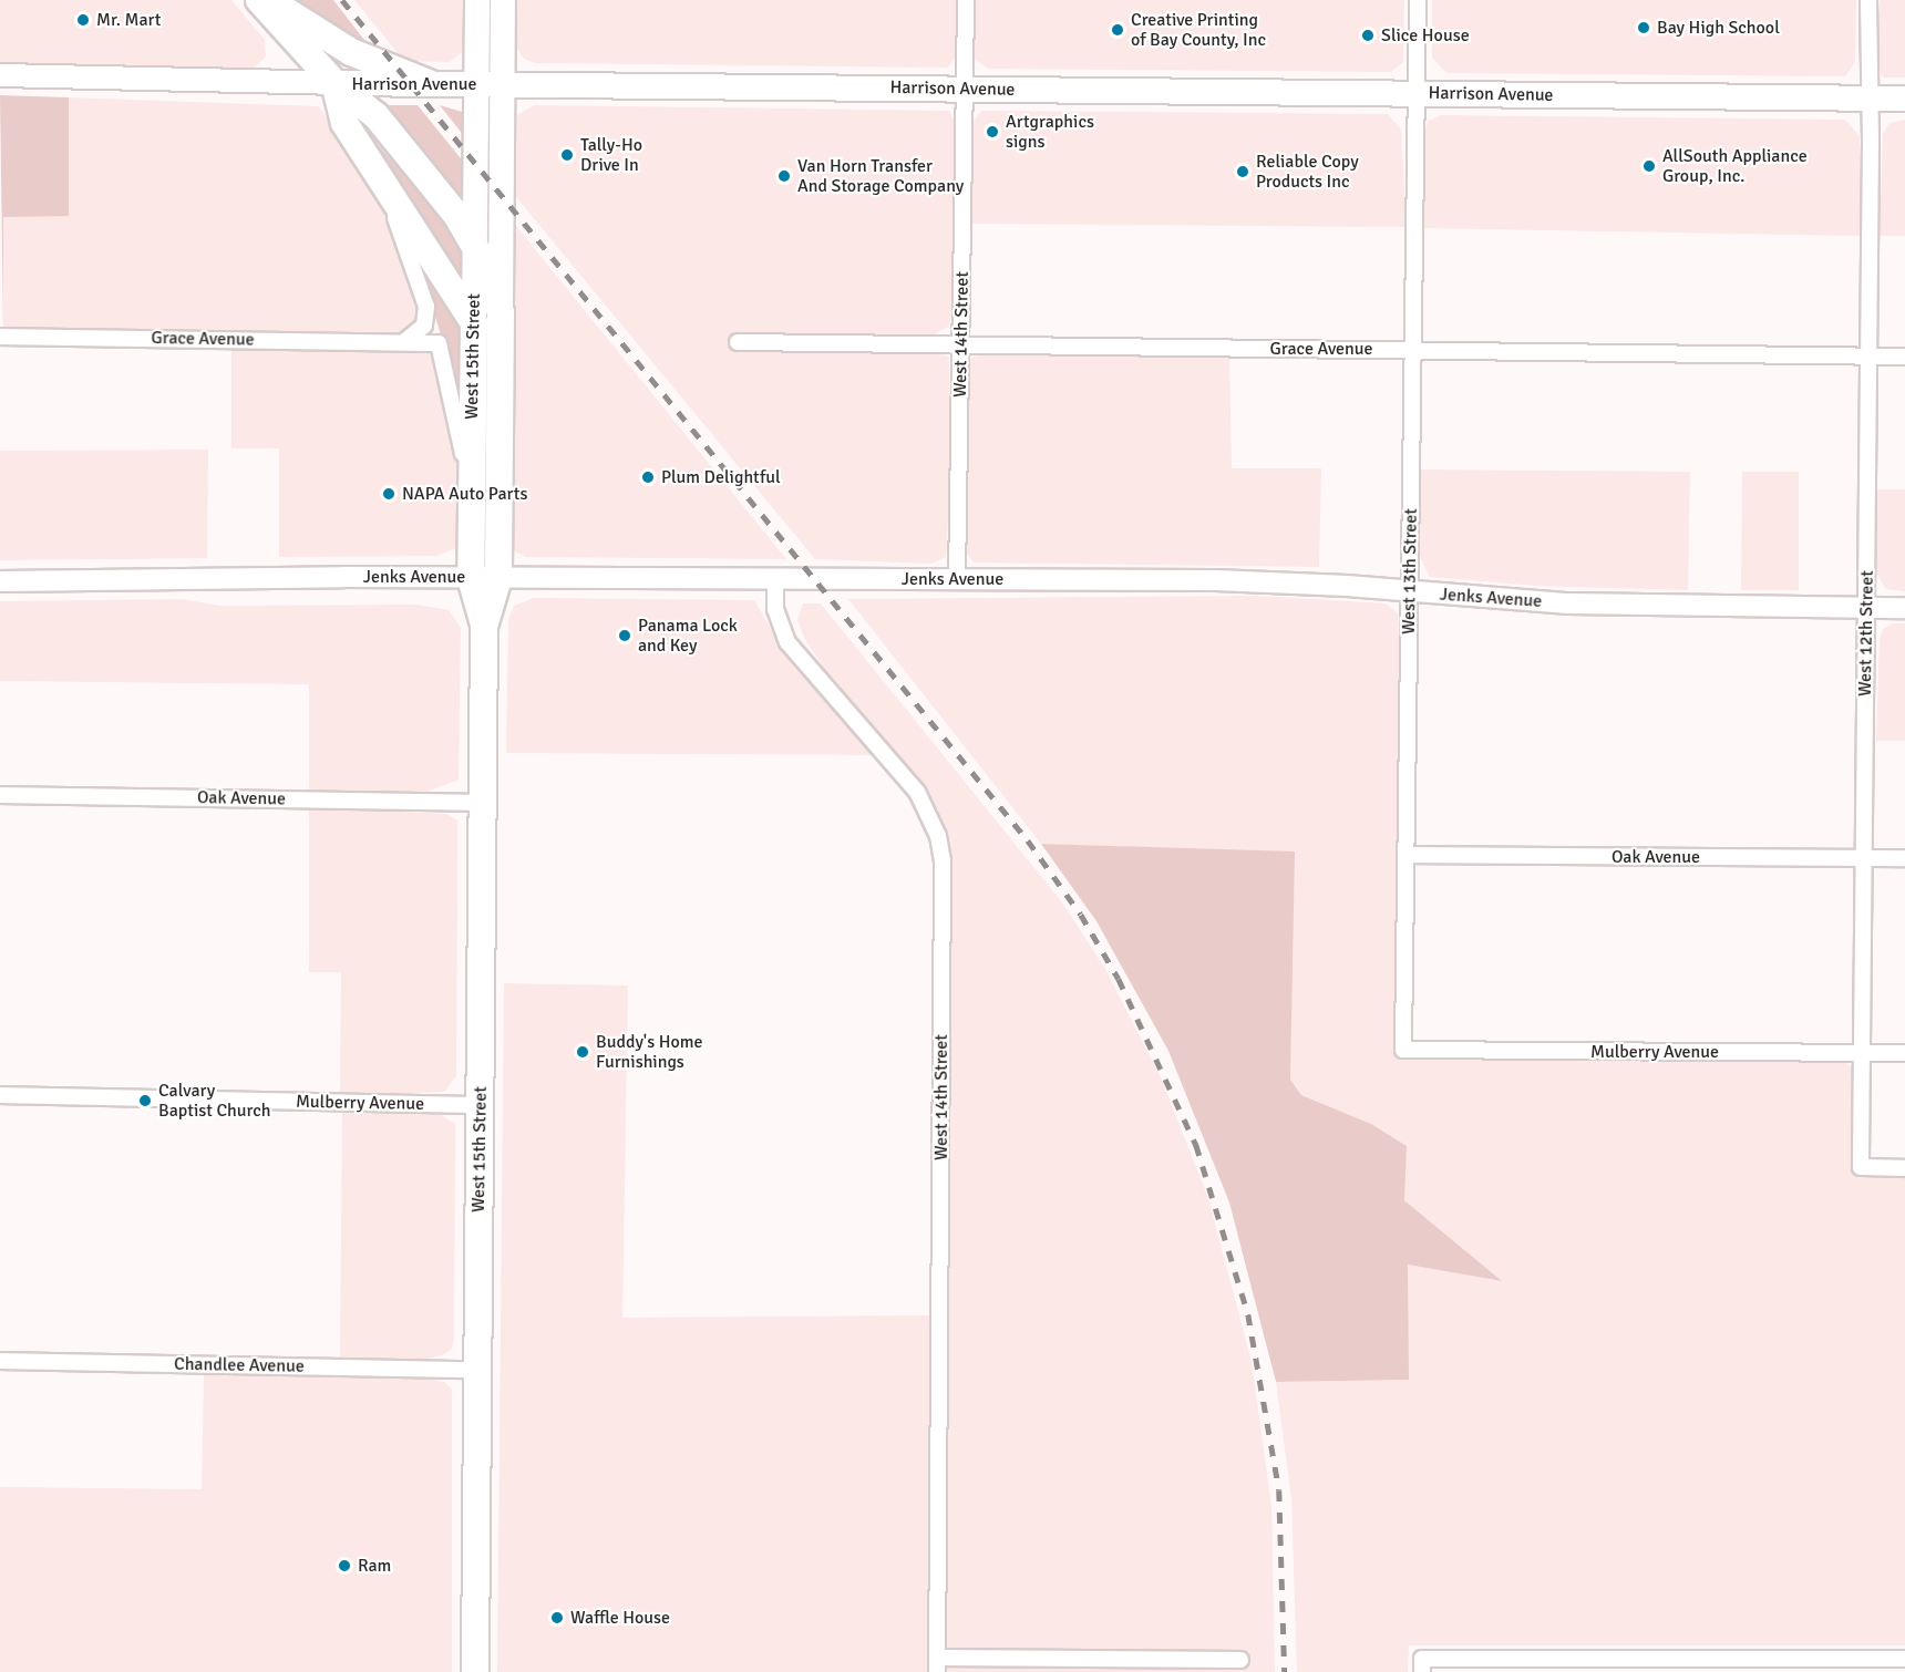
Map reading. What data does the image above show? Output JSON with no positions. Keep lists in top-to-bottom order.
{
  "streets": {
    "highway": ["West 15th Street"],
    "main road": ["Harrison Avenue"],
    "street": [
      "West 14th Street",
      "Grace Avenue",
      "West 13th Street",
      "Jenks Avenue",
      "West 12th Street",
      "Oak Avenue",
      "Mulberry Avenue",
      "Chandlee Avenue"
    ]
  },
  "crossings": [
    ["Harrison Avenue", "West 14th Street"],
    ["Harrison Avenue", "West 15th Street"],
    ["Harrison Avenue", "West 13th Street"],
    ["Harrison Avenue", "West 12th Street"],
    ["West 14th Street", "Grace Avenue"],
    ["West 14th Street", "Jenks Avenue"],
    ["Grace Avenue", "West 15th Street"],
    ["Grace Avenue", "West 13th Street"],
    ["Grace Avenue", "West 12th Street"],
    ["West 15th Street", "Jenks Avenue"],
    ["West 15th Street", "Oak Avenue"],
    ["West 15th Street", "Mulberry Avenue"],
    ["West 15th Street", "Chandlee Avenue"],
    ["West 13th Street", "Jenks Avenue"],
    ["West 13th Street", "Oak Avenue"],
    ["West 13th Street", "Mulberry Avenue"],
    ["Jenks Avenue", "West 12th Street"],
    ["West 12th Street", "Oak Avenue"],
    ["West 12th Street", "Mulberry Avenue"]
  ],
  "places": [
    "Mr. Mart",
    "Bay High School",
    "Creative Printing of Bay County, Inc",
    "Slice House",
    "Artgraphics signs",
    "Tally-Ho Drive In",
    "AllSouth Appliance Group, Inc.",
    "Reliable Copy Products Inc",
    "Van Horn Transfer And Storage Company",
    "Plum Delightful",
    "NAPA Auto Parts",
    "Panama Lock and Key",
    "Buddy's Home Furnishings",
    "Calvary Baptist Church",
    "Ram",
    "Waffle House"
  ]
}
